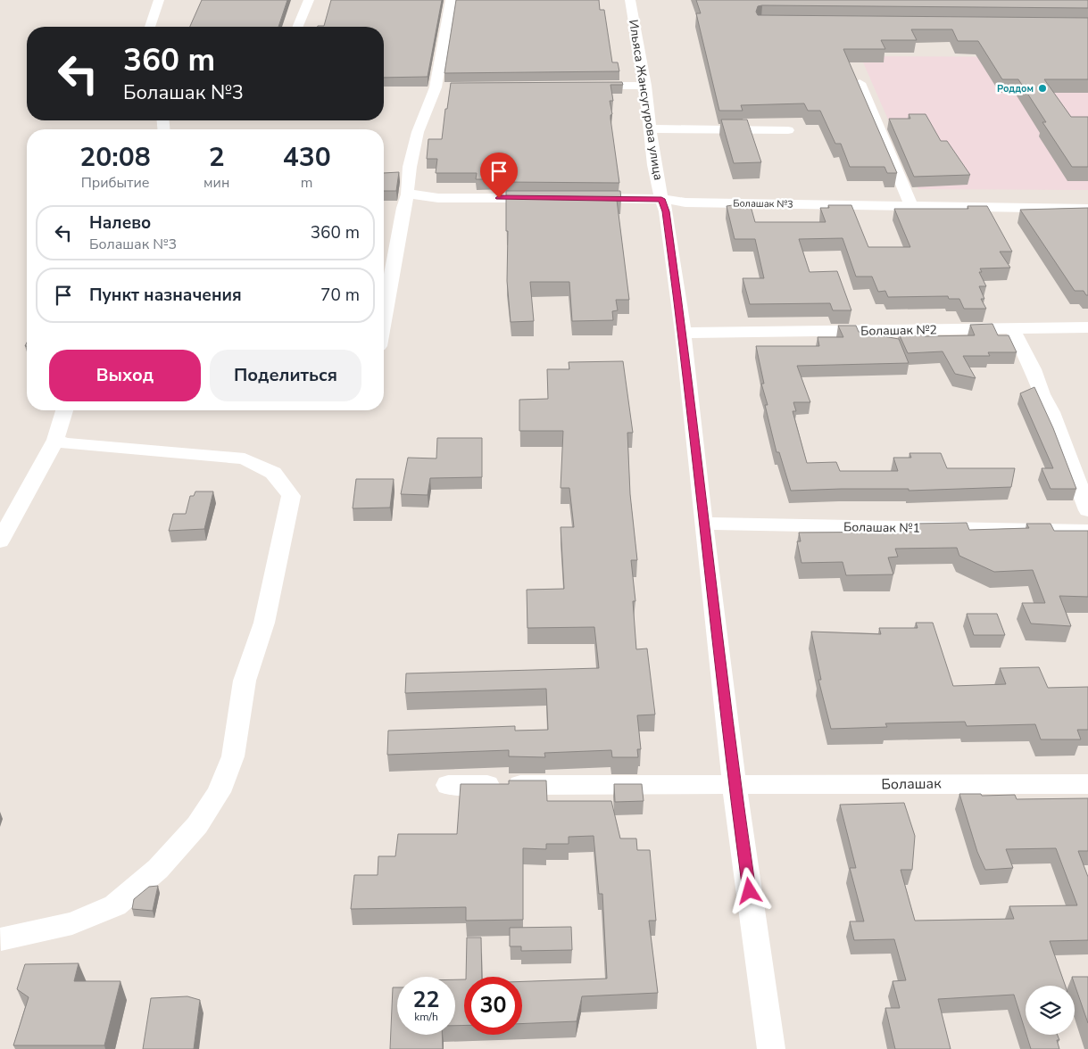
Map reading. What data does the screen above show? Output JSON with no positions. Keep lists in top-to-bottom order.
{
  "streets": {
    "street": [
      "Ильяса Жансугурова улица",
      "Болашак №3",
      "Болашак №2",
      "Болашак №1",
      "Болашак"
    ]
  },
  "crossings": [
    ["Ильяса Жансугурова улица", "Болашак №3"],
    ["Ильяса Жансугурова улица", "Болашак №2"],
    ["Ильяса Жансугурова улица", "Болашак №1"],
    ["Ильяса Жансугурова улица", "Болашак"]
  ],
  "places": ["Роддом"],
  "page": {
    "turn": ["360 m", "Болашак №3"],
    "eta": [
      "20:08",
      "Прибытие",
      "2",
      "мин",
      "430",
      "m"
    ],
    "list": [
      {
        "name": "Налево",
        "note": "Болашак №3",
        "value": "360 m"
      },
      {
        "name": "Пункт назначения",
        "value": "70 m"
      }
    ],
    "buttons": ["Выход", "Поделиться"],
    "speed": "22 km/h",
    "limit": "30"
  }
}
